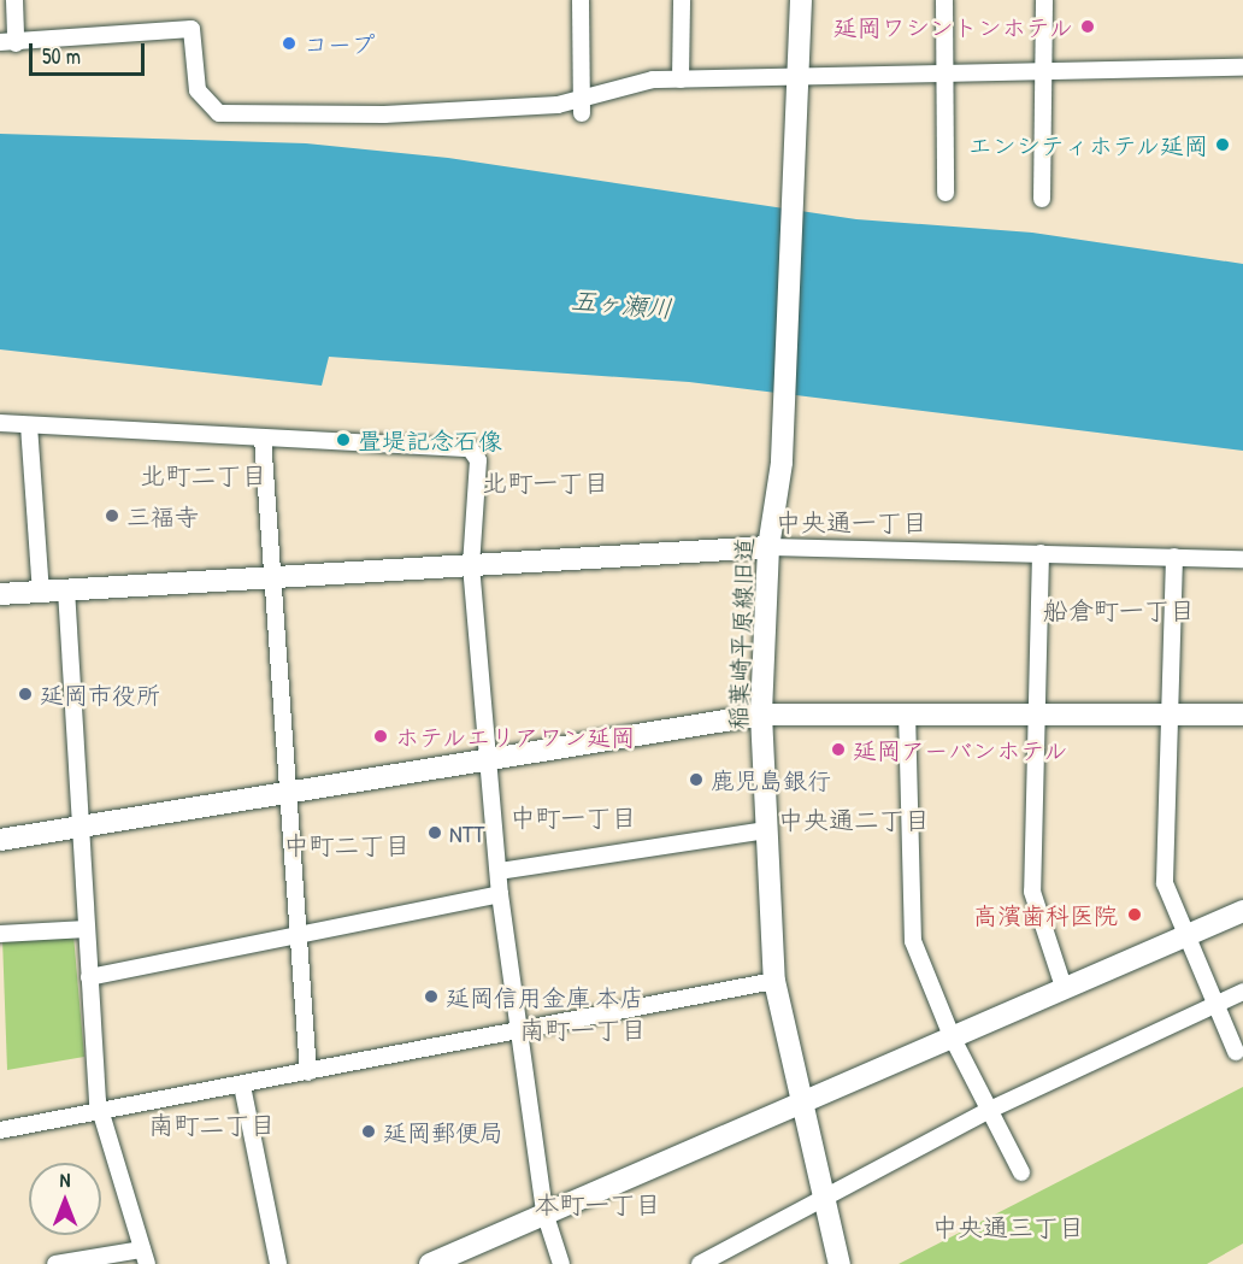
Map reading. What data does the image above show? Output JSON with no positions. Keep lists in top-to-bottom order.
{
  "streets": {
    "street": ["稲葉崎平原線旧道"]
  },
  "districts": [
    "北町二丁目",
    "北町一丁目",
    "中央通一丁目",
    "船倉町一丁目",
    "中町一丁目",
    "中央通二丁目",
    "中町二丁目",
    "南町一丁目",
    "南町二丁目",
    "本町一丁目",
    "中央通三丁目"
  ],
  "water": ["五ヶ瀬川"],
  "places": [
    "延岡ワシントンホテル",
    "コープ",
    "エンシティホテル延岡",
    "畳堤記念石像",
    "三福寺",
    "延岡市役所",
    "ホテルエリアワン延岡",
    "延岡アーバンホテル",
    "鹿児島銀行",
    "NTT",
    "高濱歯科医院",
    "延岡信用金庫 本店",
    "延岡郵便局"
  ],
  "scale_bar": "50 m",
  "north": "top"
}
